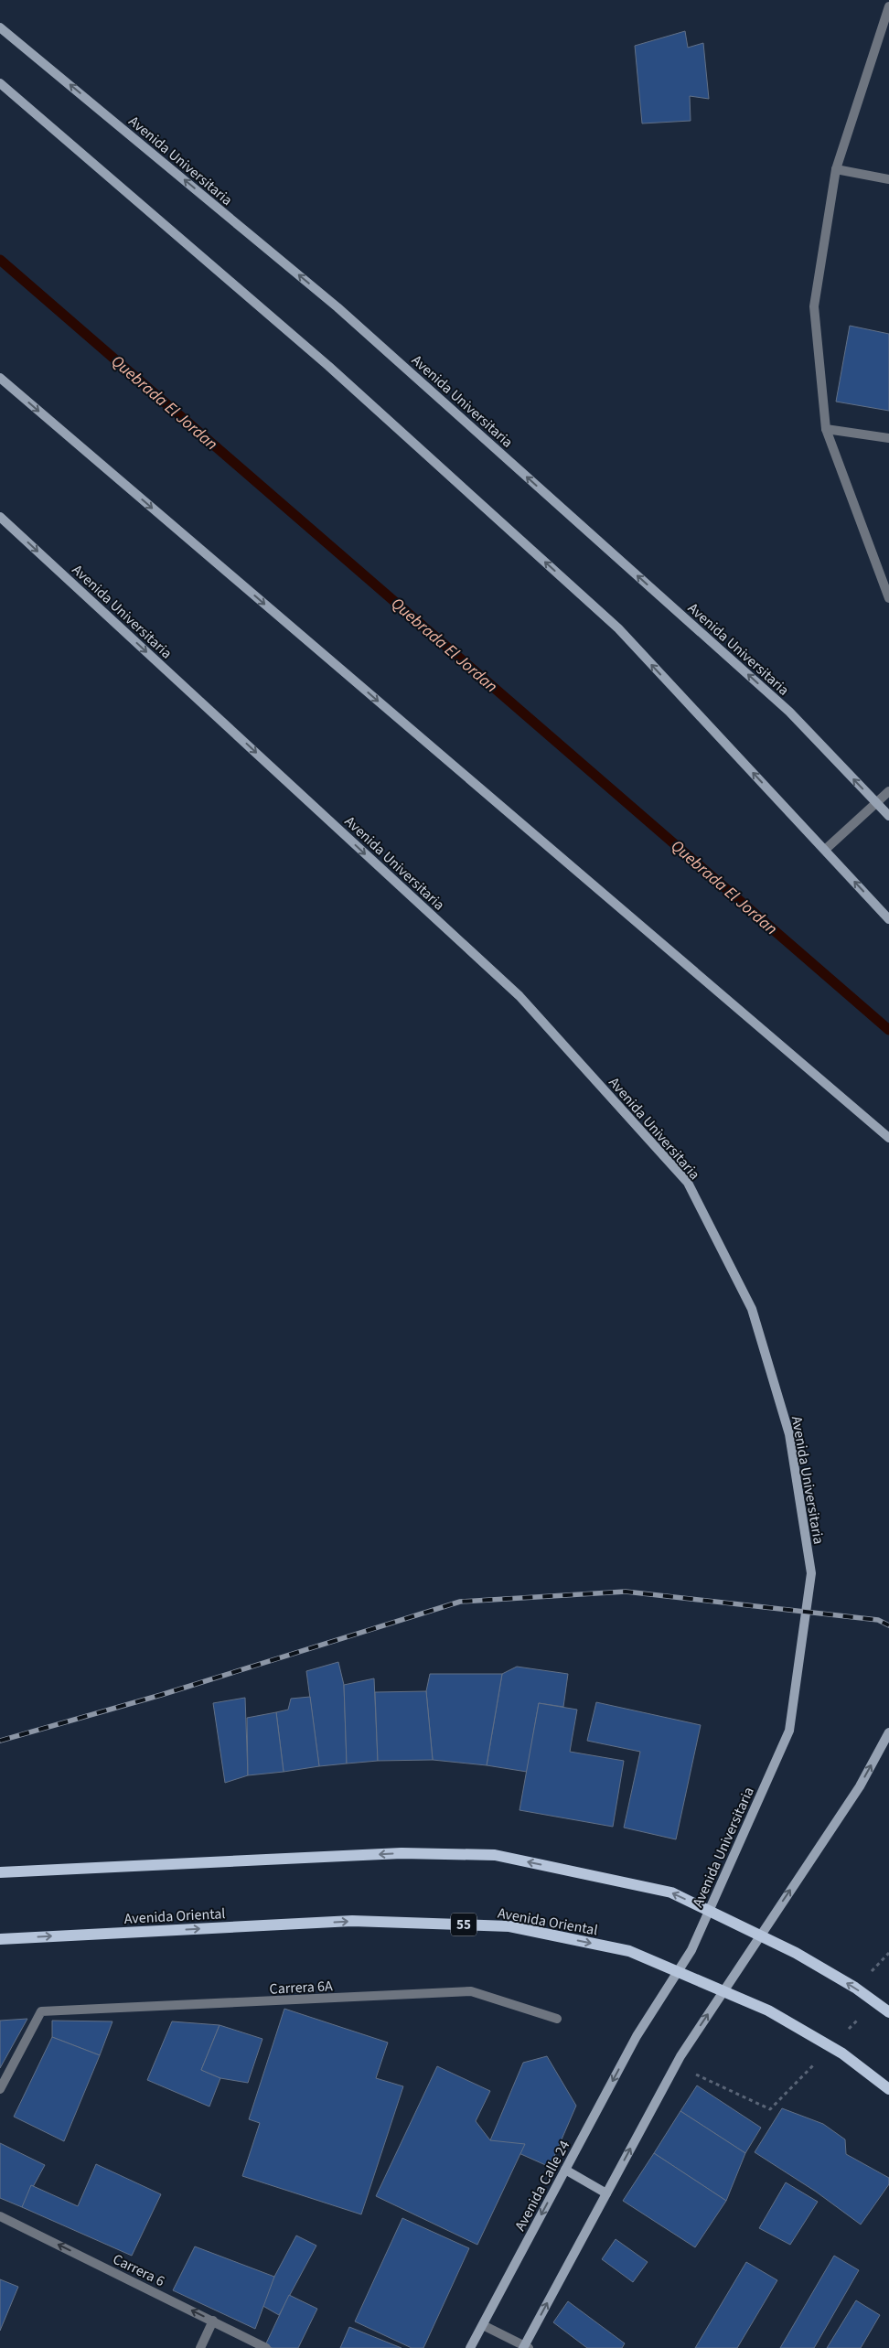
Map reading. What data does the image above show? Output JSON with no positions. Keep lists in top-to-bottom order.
{
  "streets": {
    "main road": [
      "Avenida Universitaria",
      "Avenida Oriental",
      "55",
      "Avenida Calle 24"
    ],
    "street": ["Carrera 6A", "Carrera 6"]
  },
  "crossings": [
    ["Avenida Universitaria", "Avenida Calle 24"]
  ],
  "one_way": ["Carrera 6"],
  "water": ["Quebrada El Jordan"]
}
